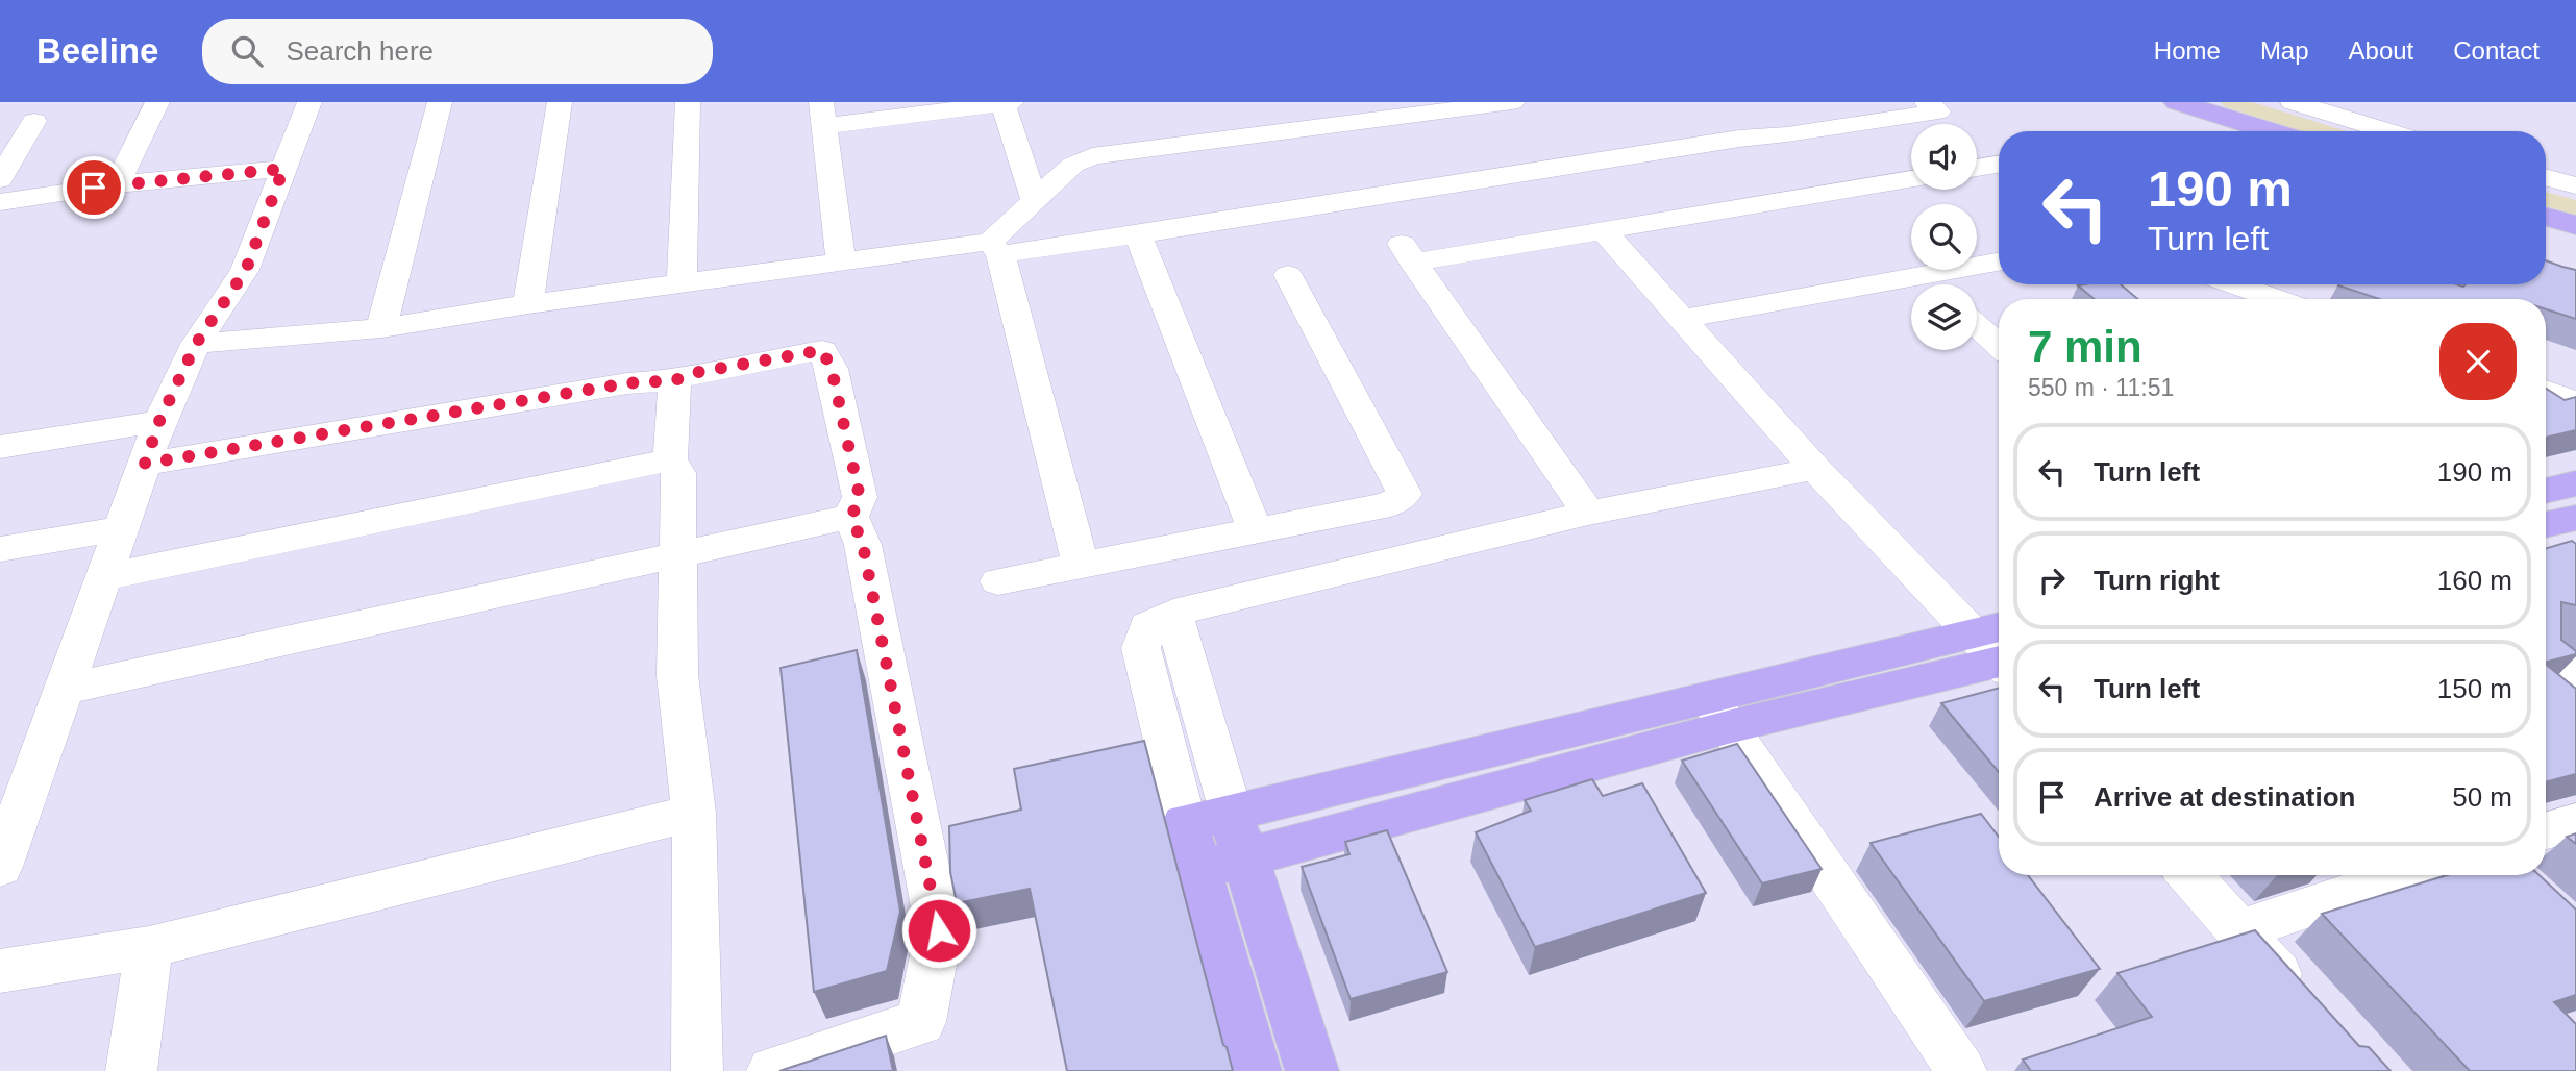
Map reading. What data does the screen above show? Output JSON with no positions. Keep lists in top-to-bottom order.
{
  "page": {
    "header": "Beeline",
    "search": "Search here",
    "nav": [
      "Home",
      "Map",
      "About",
      "Contact"
    ],
    "turn": ["190 m", "Turn left"],
    "heading": ["7 min", "550 m · 11:51"],
    "list": [
      {
        "name": "Turn left",
        "value": "190 m"
      },
      {
        "name": "Turn right",
        "value": "160 m"
      },
      {
        "name": "Turn left",
        "value": "150 m"
      },
      {
        "name": "Arrive at destination",
        "value": "50 m"
      }
    ]
  }
}
